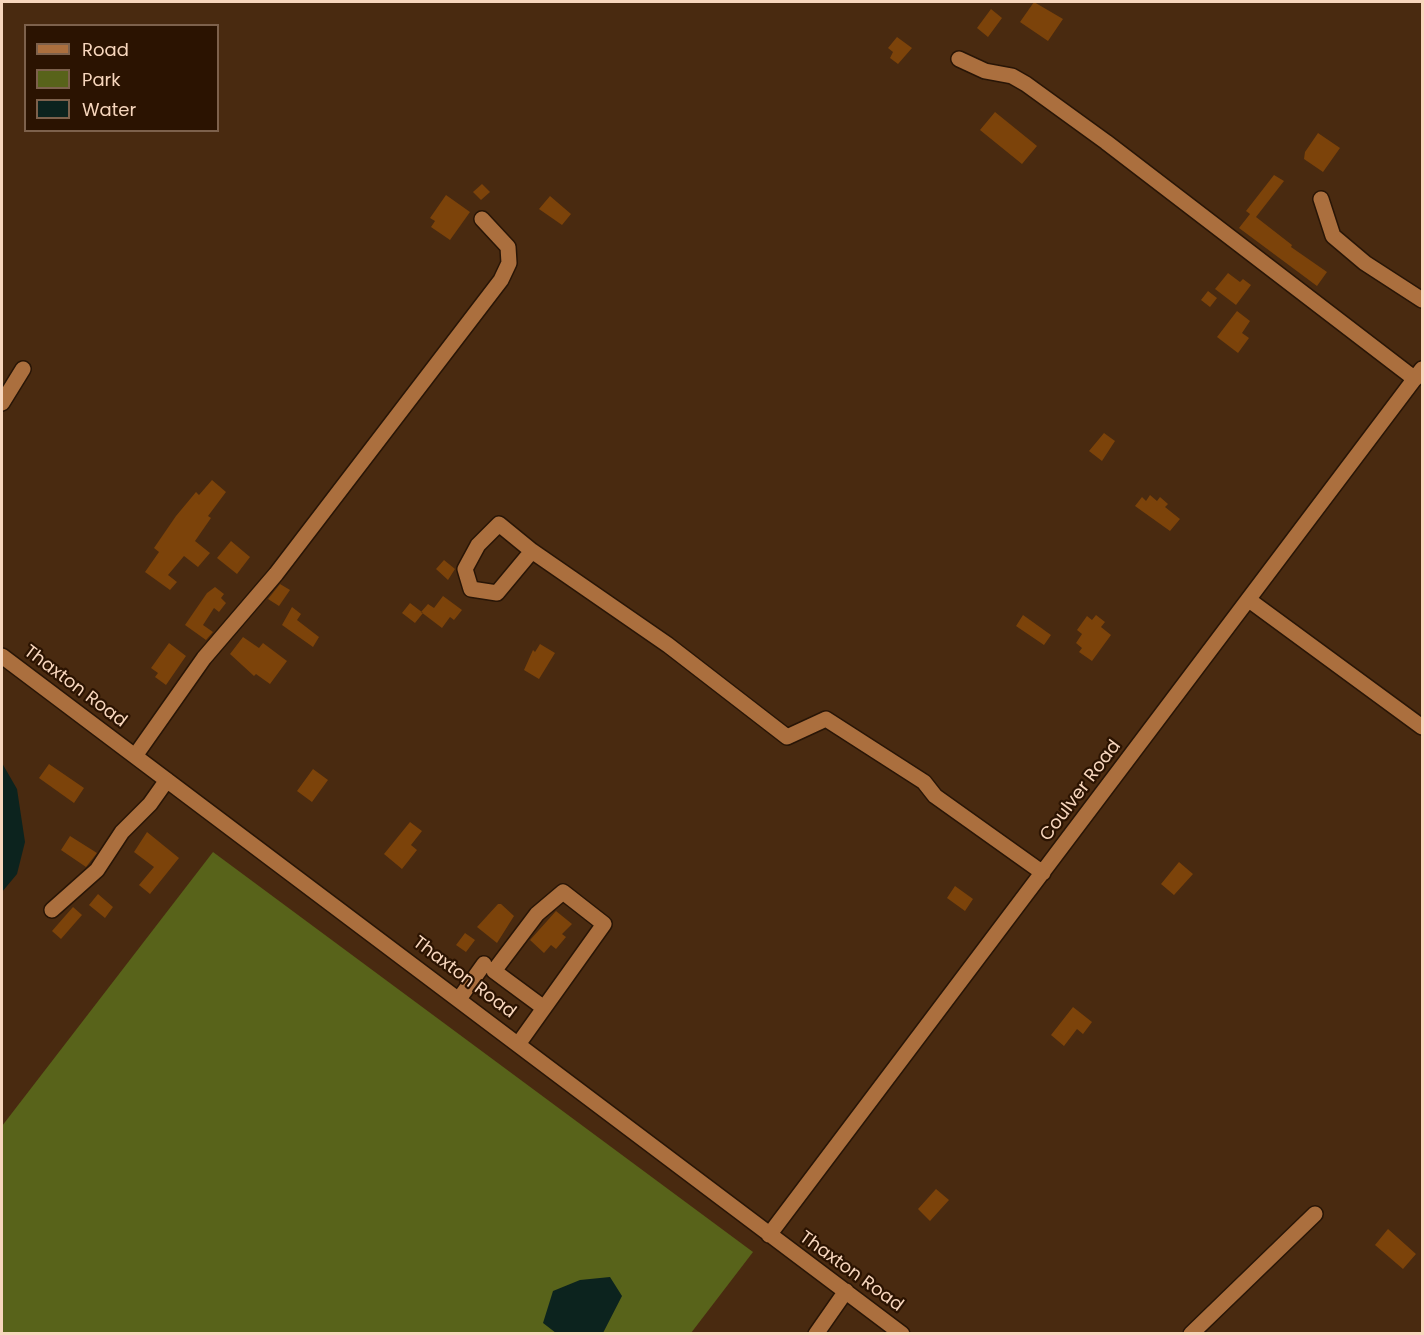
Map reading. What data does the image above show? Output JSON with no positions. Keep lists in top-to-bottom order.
{
  "streets": {
    "street": ["Thaxton Road", "Coulver Road"]
  },
  "crossings": [
    ["Thaxton Road", "Coulver Road"]
  ],
  "legend": ["Road", "Park", "Water"]
}
